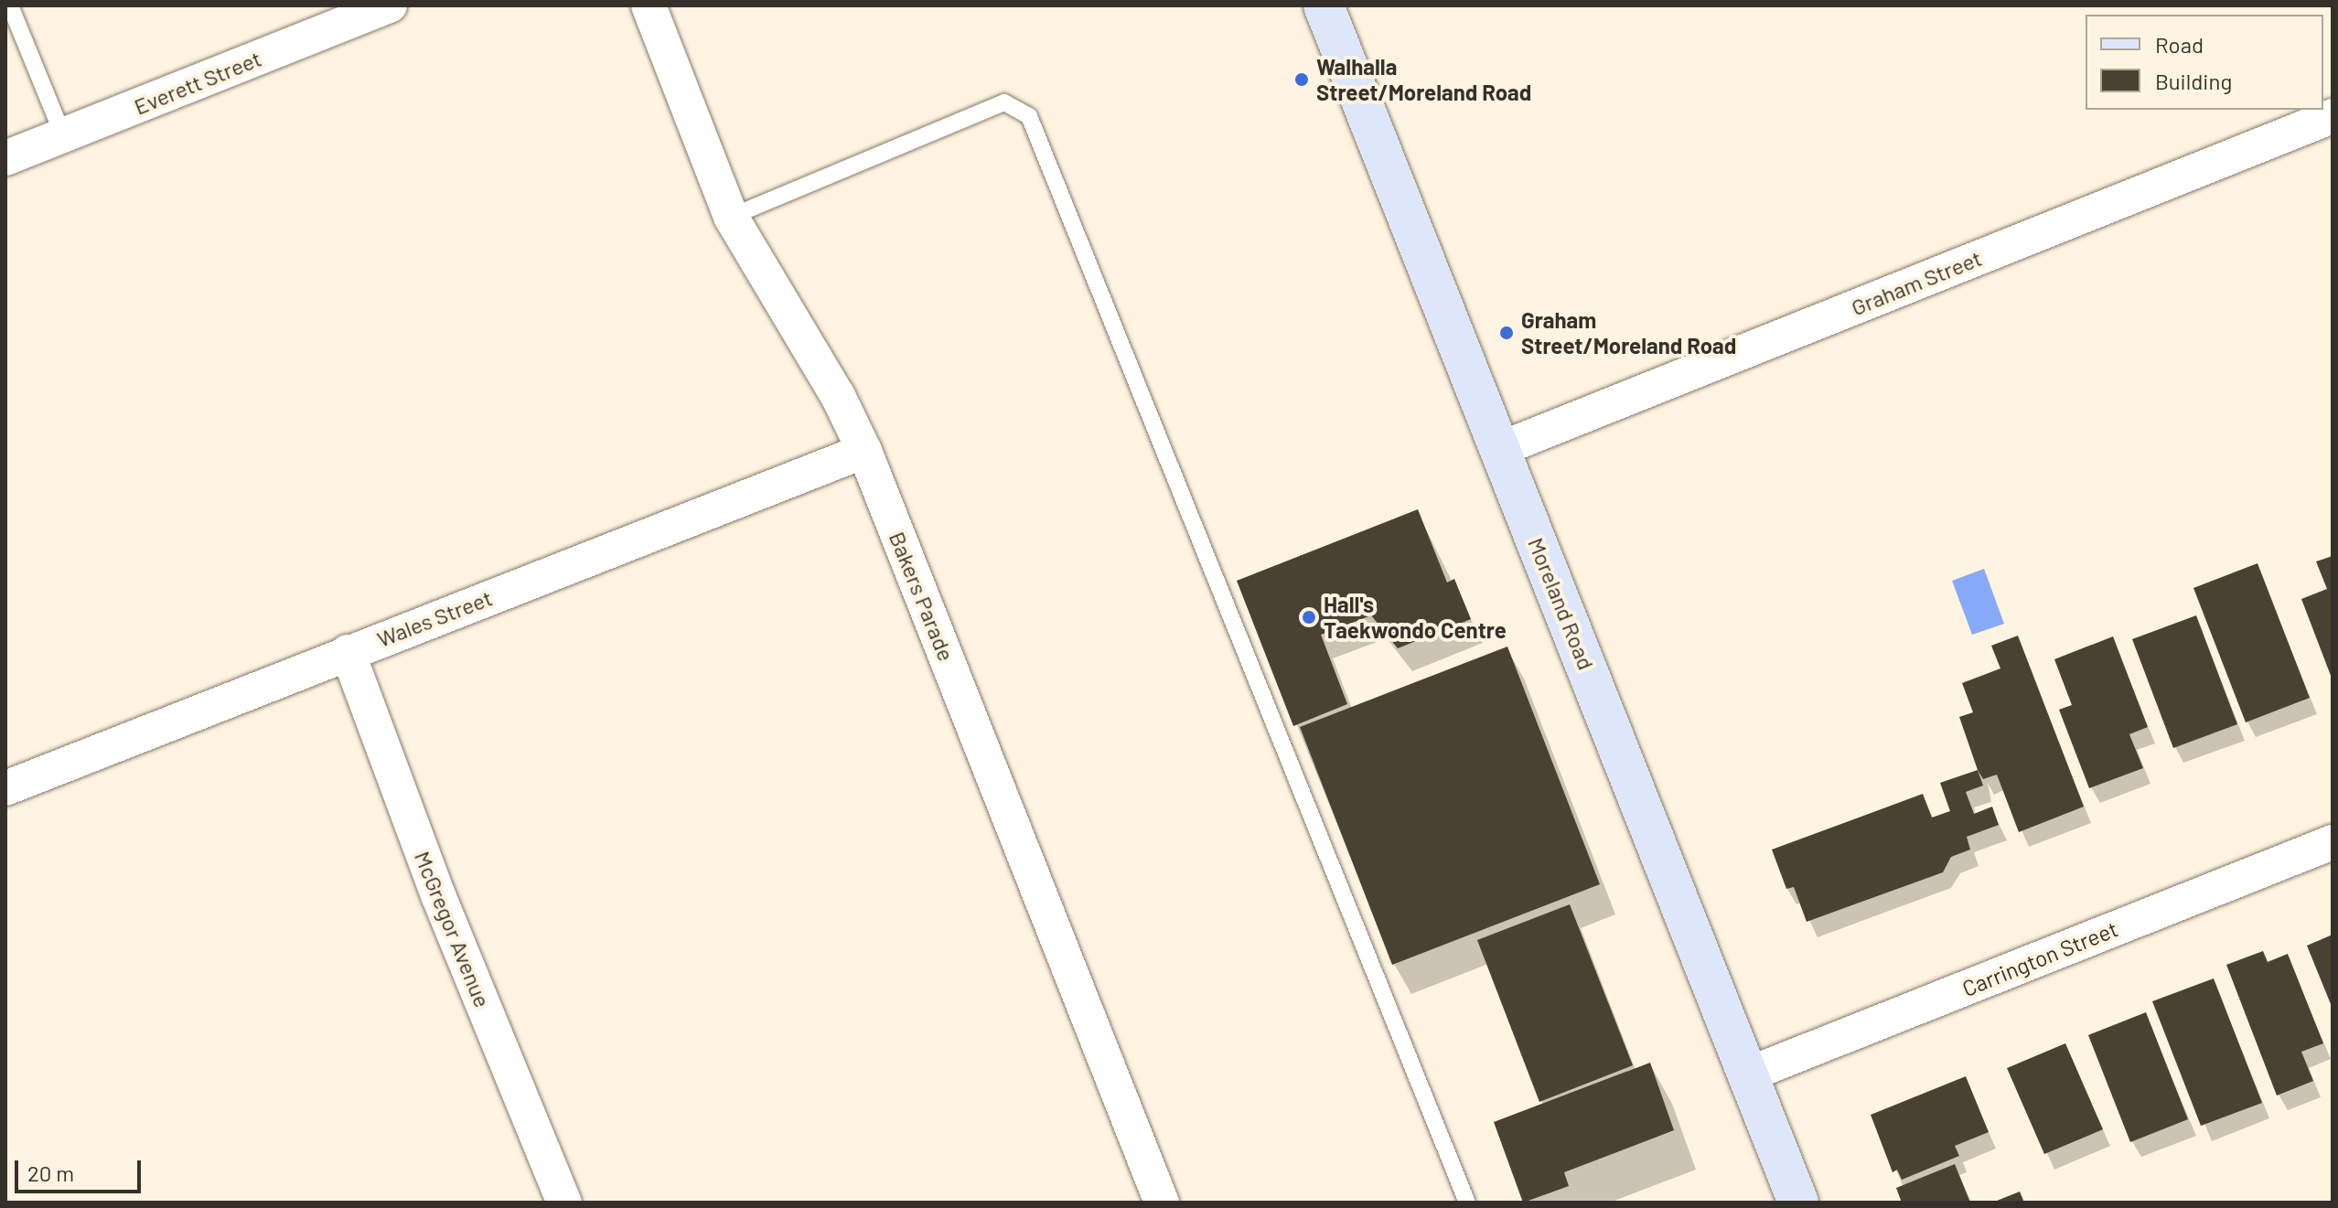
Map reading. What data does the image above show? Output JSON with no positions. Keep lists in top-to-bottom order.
{
  "streets": {
    "main road": ["Moreland Road"],
    "street": [
      "Everett Street",
      "Graham Street",
      "Bakers Parade",
      "Wales Street",
      "McGregor Avenue",
      "Carrington Street"
    ]
  },
  "crossings": [
    ["Graham Street", "Moreland Road"],
    ["Bakers Parade", "Wales Street"],
    ["Moreland Road", "Carrington Street"],
    ["Wales Street", "McGregor Avenue"]
  ],
  "places": ["Walhalla Street/Moreland Road", "Graham Street/Moreland Road", "Hall's Taekwondo Centre"],
  "legend": ["Road", "Building"],
  "scale_bar": "20 m"
}
